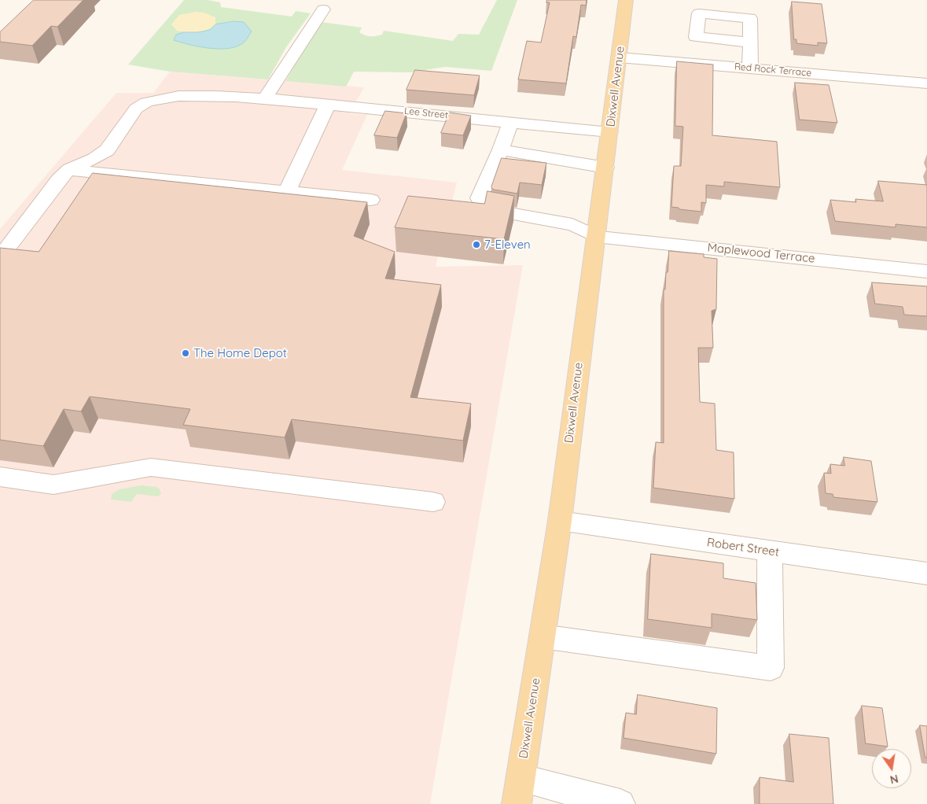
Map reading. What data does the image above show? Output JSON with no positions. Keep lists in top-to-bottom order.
{
  "streets": {
    "main road": ["Dixwell Avenue"],
    "street": [
      "Red Rock Terrace",
      "Lee Street",
      "Maplewood Terrace",
      "Robert Street"
    ]
  },
  "crossings": [
    ["Red Rock Terrace", "Dixwell Avenue"],
    ["Dixwell Avenue", "Lee Street"],
    ["Dixwell Avenue", "Maplewood Terrace"],
    ["Dixwell Avenue", "Robert Street"]
  ],
  "places": ["7-Eleven", "The Home Depot"],
  "north": "bottom"
}
